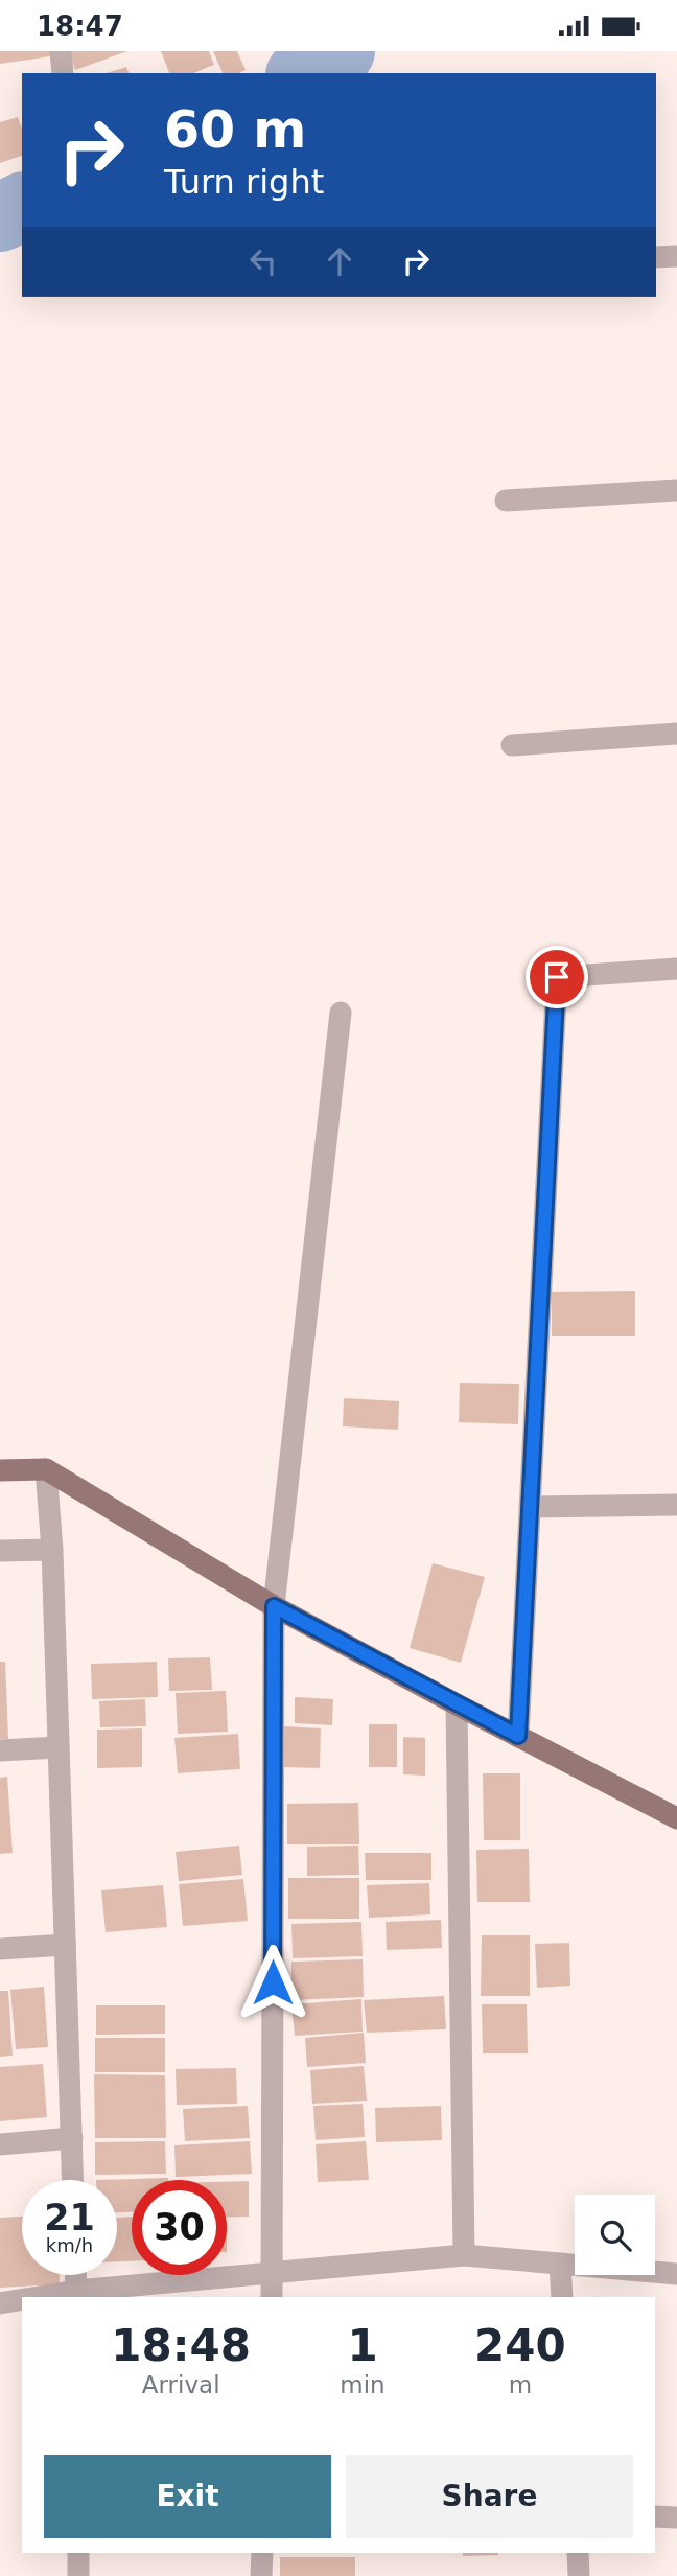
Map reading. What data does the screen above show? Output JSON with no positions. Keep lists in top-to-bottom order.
{
  "page": {
    "status": "18:47",
    "turn": ["60 m", "Turn right"],
    "speed": "21 km/h",
    "limit": "30",
    "eta": [
      "18:48",
      "Arrival",
      "1",
      "min",
      "240",
      "m"
    ],
    "buttons": ["Exit", "Share"]
  }
}
